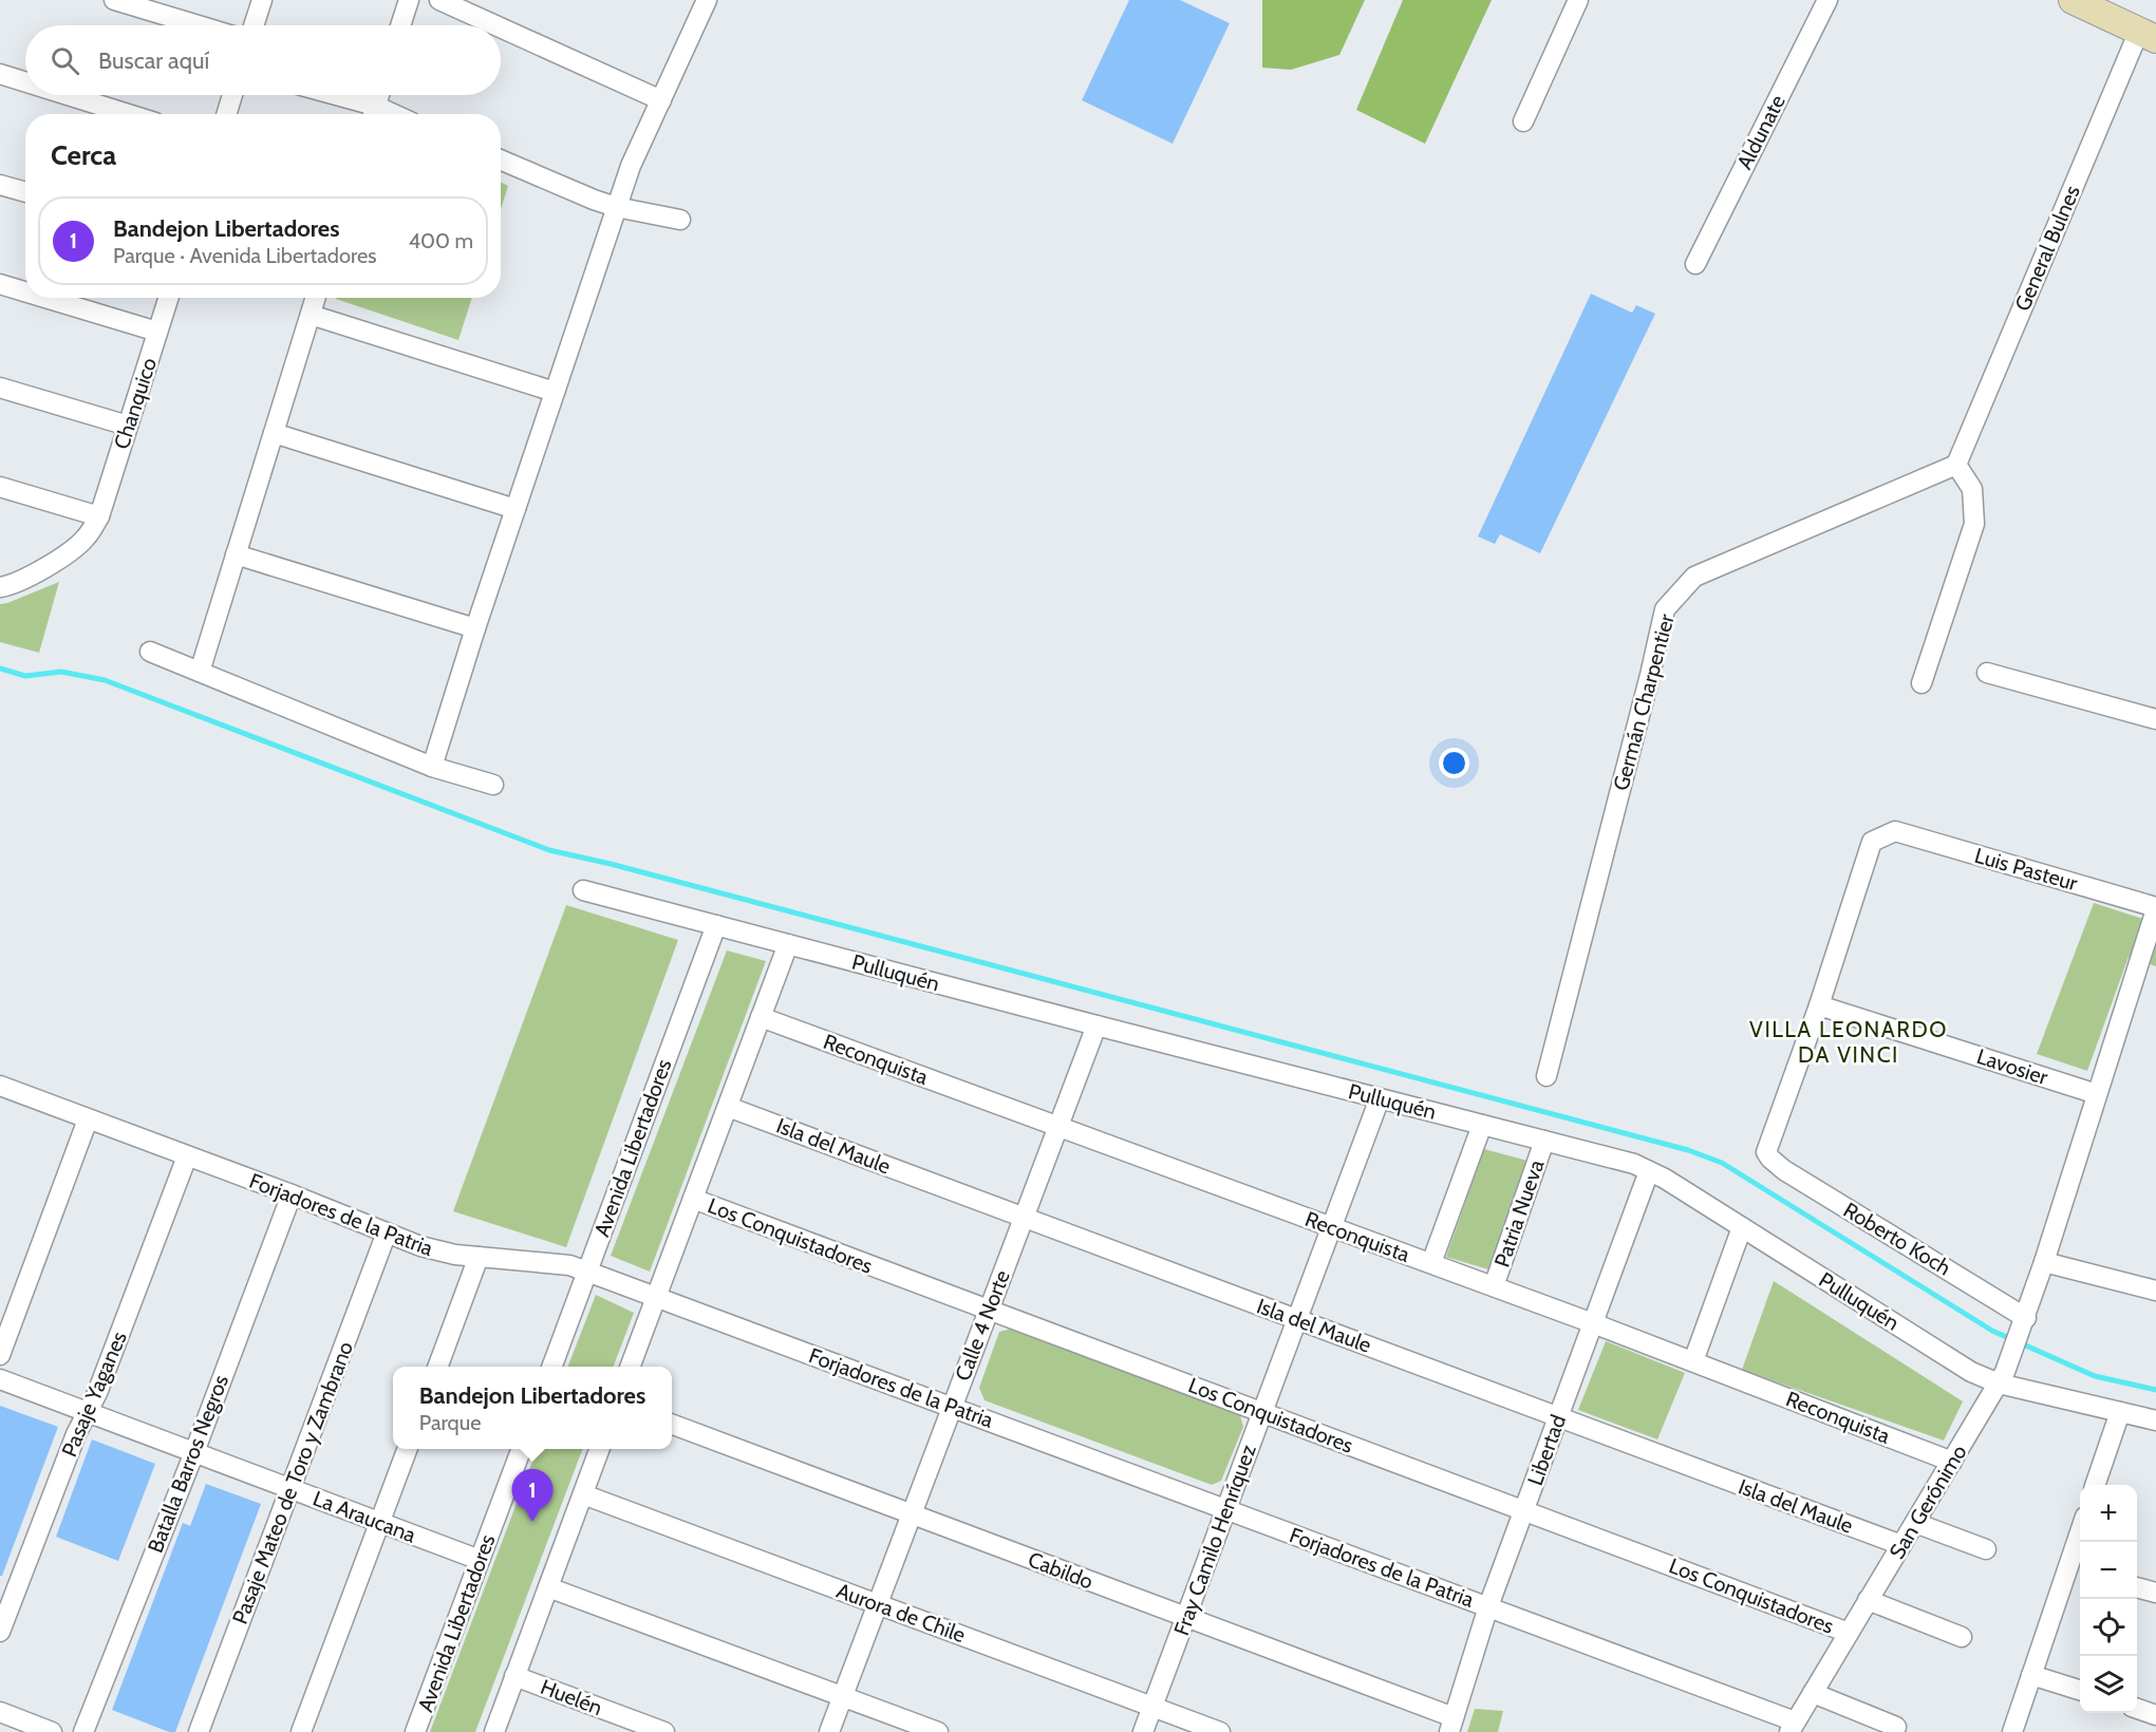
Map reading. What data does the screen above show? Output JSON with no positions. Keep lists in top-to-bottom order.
{
  "streets": {
    "street": [
      "Aldunate",
      "General Bulnes",
      "Chanquico",
      "Germán Charpentier",
      "Luis Pasteur",
      "Pulluquén",
      "Reconquista",
      "Lavosier",
      "Isla del Maule",
      "Avenida Libertadores",
      "Patria Nueva",
      "Forjadores de la Patria",
      "Los Conquistadores",
      "Roberto Koch",
      "Calle 4 Norte",
      "Pasaje Yaganes",
      "Libertad",
      "Batalla Barros Negros",
      "Pasaje Mateo de Toro y Zambrano",
      "San Gerónimo",
      "La Araucana",
      "Fray Camilo Henríquez",
      "Cabildo",
      "Aurora de Chile",
      "Huelén"
    ]
  },
  "crossings": [
    ["General Bulnes", "Germán Charpentier"],
    ["Luis Pasteur", "Lavosier"],
    ["Luis Pasteur", "Roberto Koch"],
    ["Luis Pasteur", "San Gerónimo"],
    ["Pulluquén", "Avenida Libertadores"],
    ["Pulluquén", "Patria Nueva"],
    ["Pulluquén", "Calle 4 Norte"],
    ["Pulluquén", "Libertad"],
    ["Pulluquén", "San Gerónimo"],
    ["Pulluquén", "Fray Camilo Henríquez"],
    ["Reconquista", "Patria Nueva"],
    ["Reconquista", "Calle 4 Norte"],
    ["Reconquista", "Libertad"],
    ["Reconquista", "San Gerónimo"],
    ["Reconquista", "Fray Camilo Henríquez"],
    ["Lavosier", "Roberto Koch"],
    ["Lavosier", "San Gerónimo"],
    ["Isla del Maule", "Calle 4 Norte"],
    ["Isla del Maule", "Libertad"],
    ["Isla del Maule", "San Gerónimo"],
    ["Isla del Maule", "Fray Camilo Henríquez"],
    ["Avenida Libertadores", "Forjadores de la Patria"],
    ["Avenida Libertadores", "La Araucana"],
    ["Forjadores de la Patria", "Calle 4 Norte"],
    ["Forjadores de la Patria", "Pasaje Yaganes"],
    ["Forjadores de la Patria", "Libertad"],
    ["Forjadores de la Patria", "Batalla Barros Negros"],
    ["Forjadores de la Patria", "Pasaje Mateo de Toro y Zambrano"],
    ["Forjadores de la Patria", "San Gerónimo"],
    ["Forjadores de la Patria", "Fray Camilo Henríquez"],
    ["Los Conquistadores", "Calle 4 Norte"],
    ["Los Conquistadores", "Libertad"],
    ["Los Conquistadores", "San Gerónimo"],
    ["Los Conquistadores", "Fray Camilo Henríquez"],
    ["Roberto Koch", "San Gerónimo"],
    ["Calle 4 Norte", "Cabildo"],
    ["Calle 4 Norte", "Aurora de Chile"],
    ["Pasaje Yaganes", "La Araucana"],
    ["Libertad", "Cabildo"],
    ["Batalla Barros Negros", "La Araucana"],
    ["Pasaje Mateo de Toro y Zambrano", "La Araucana"],
    ["Fray Camilo Henríquez", "Cabildo"],
    ["Fray Camilo Henríquez", "Aurora de Chile"]
  ],
  "districts": ["VILLA LEONARDO DA VINCI"],
  "page": {
    "search": "Buscar aquí",
    "heading": "Cerca",
    "list": [
      {
        "mark": "1",
        "name": "Bandejon Libertadores",
        "note": "Parque · Avenida Libertadores",
        "value": "400 m"
      }
    ],
    "popup": ["Bandejon Libertadores", "Parque"],
    "pins": "1",
    "map_buttons": ["+", "−"]
  }
}
